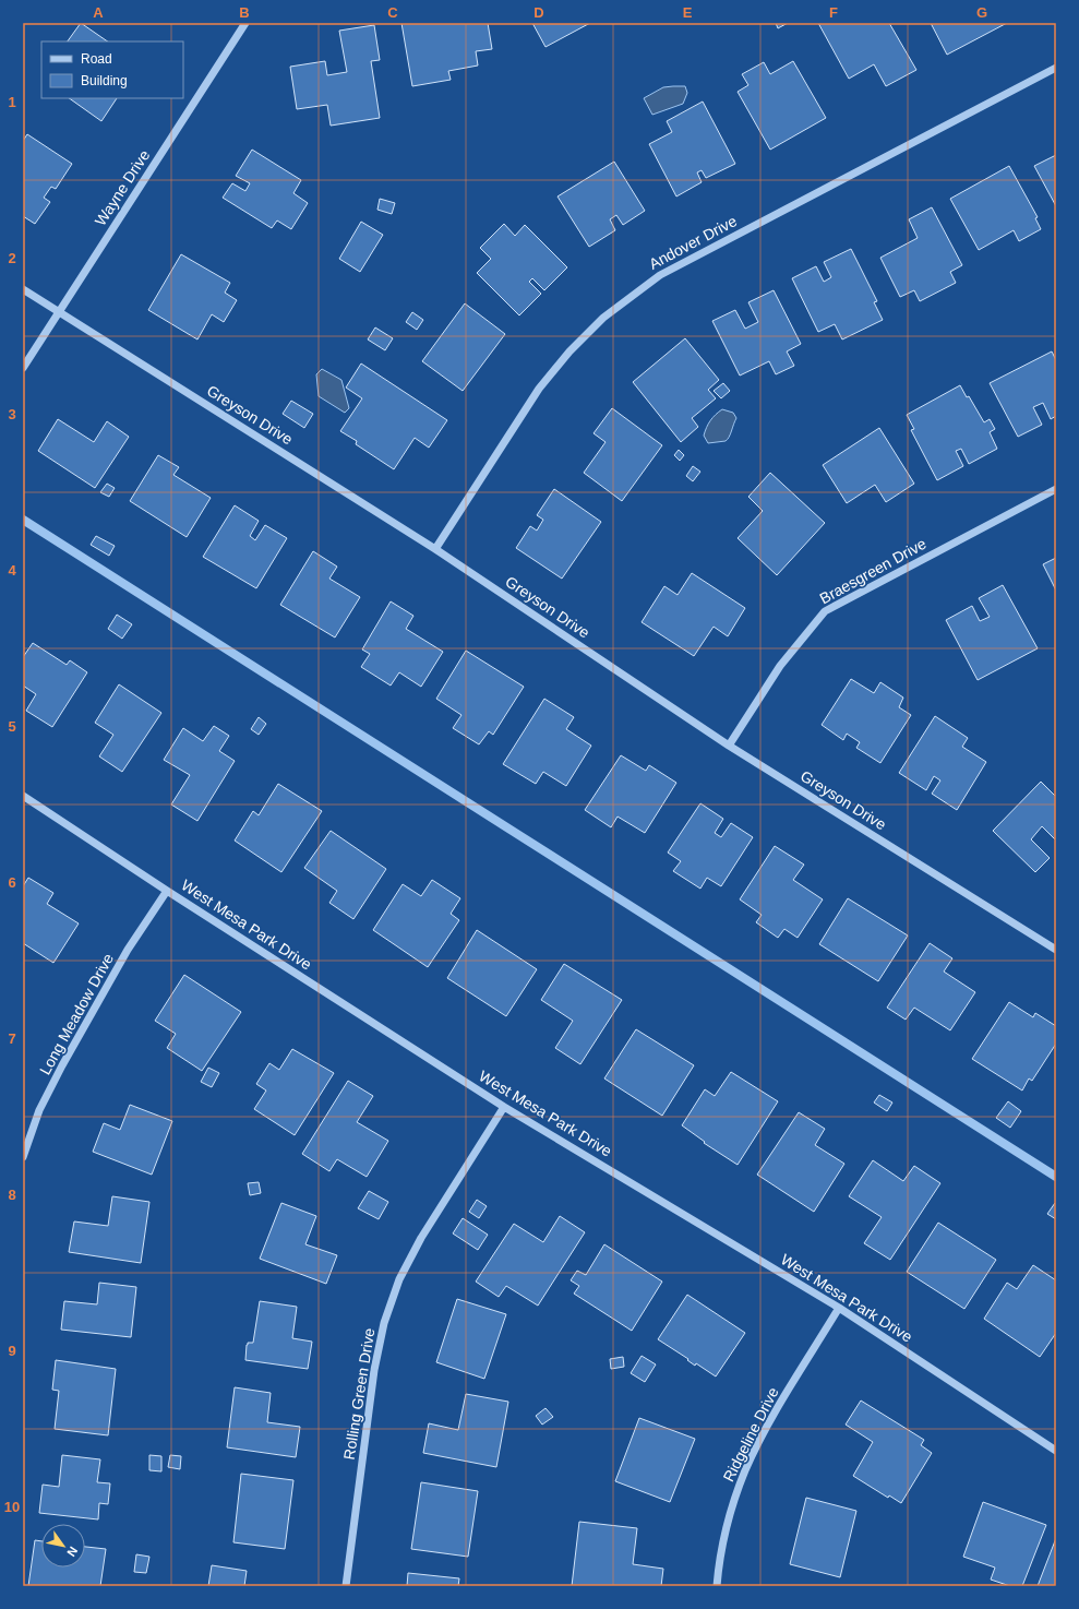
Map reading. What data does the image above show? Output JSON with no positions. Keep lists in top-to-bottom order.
{
  "streets": {
    "street": [
      "Wayne Drive",
      "Andover Drive",
      "Greyson Drive",
      "Braesgreen Drive",
      "West Mesa Park Drive",
      "Long Meadow Drive",
      "Rolling Green Drive",
      "Ridgeline Drive"
    ]
  },
  "crossings": [
    ["Wayne Drive", "Greyson Drive"],
    ["Andover Drive", "Greyson Drive"],
    ["Greyson Drive", "Braesgreen Drive"],
    ["West Mesa Park Drive", "Long Meadow Drive"],
    ["West Mesa Park Drive", "Rolling Green Drive"],
    ["West Mesa Park Drive", "Ridgeline Drive"]
  ],
  "legend": ["Road", "Building"],
  "north": "bottom right",
  "grid": {
    "columns": [
      "A",
      "B",
      "C",
      "D",
      "E",
      "F",
      "G"
    ],
    "rows": [
      "1",
      "2",
      "3",
      "4",
      "5",
      "6",
      "7",
      "8",
      "9",
      "10"
    ]
  }
}
